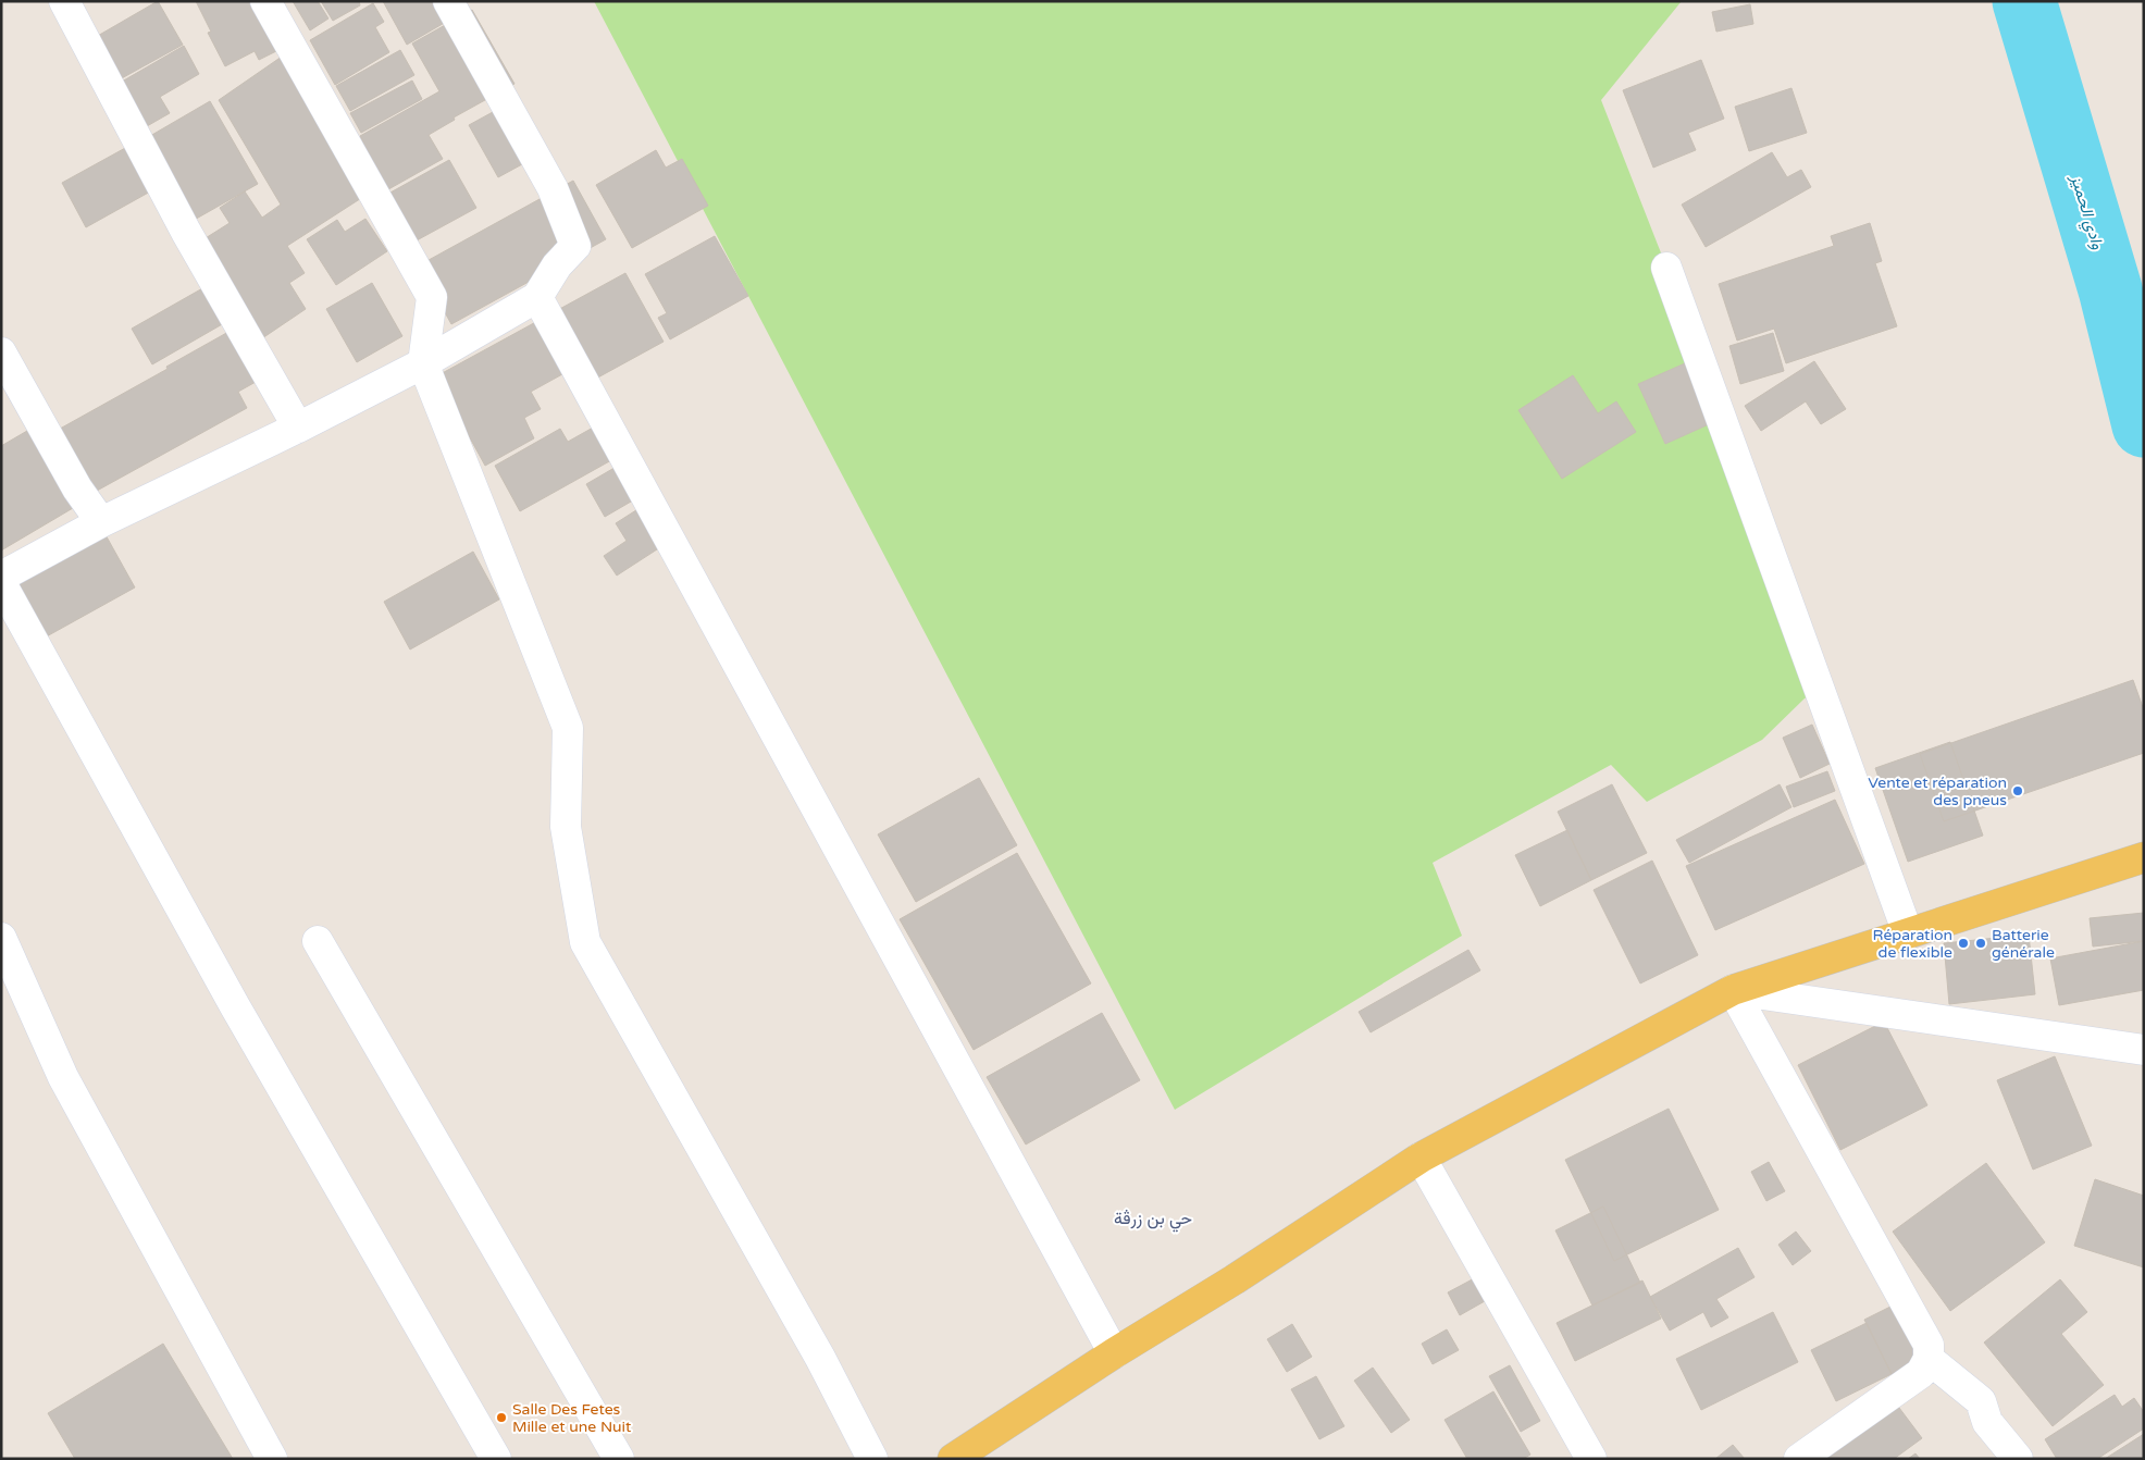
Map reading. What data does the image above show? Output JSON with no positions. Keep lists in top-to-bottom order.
{
  "districts": ["حي بن زرڤة"],
  "water": ["وادي الحميز"],
  "places": [
    "Vente et réparation des pneus",
    "Réparation de flexible",
    "Batterie générale",
    "Salle Des Fetes Mille et une Nuit"
  ]
}
